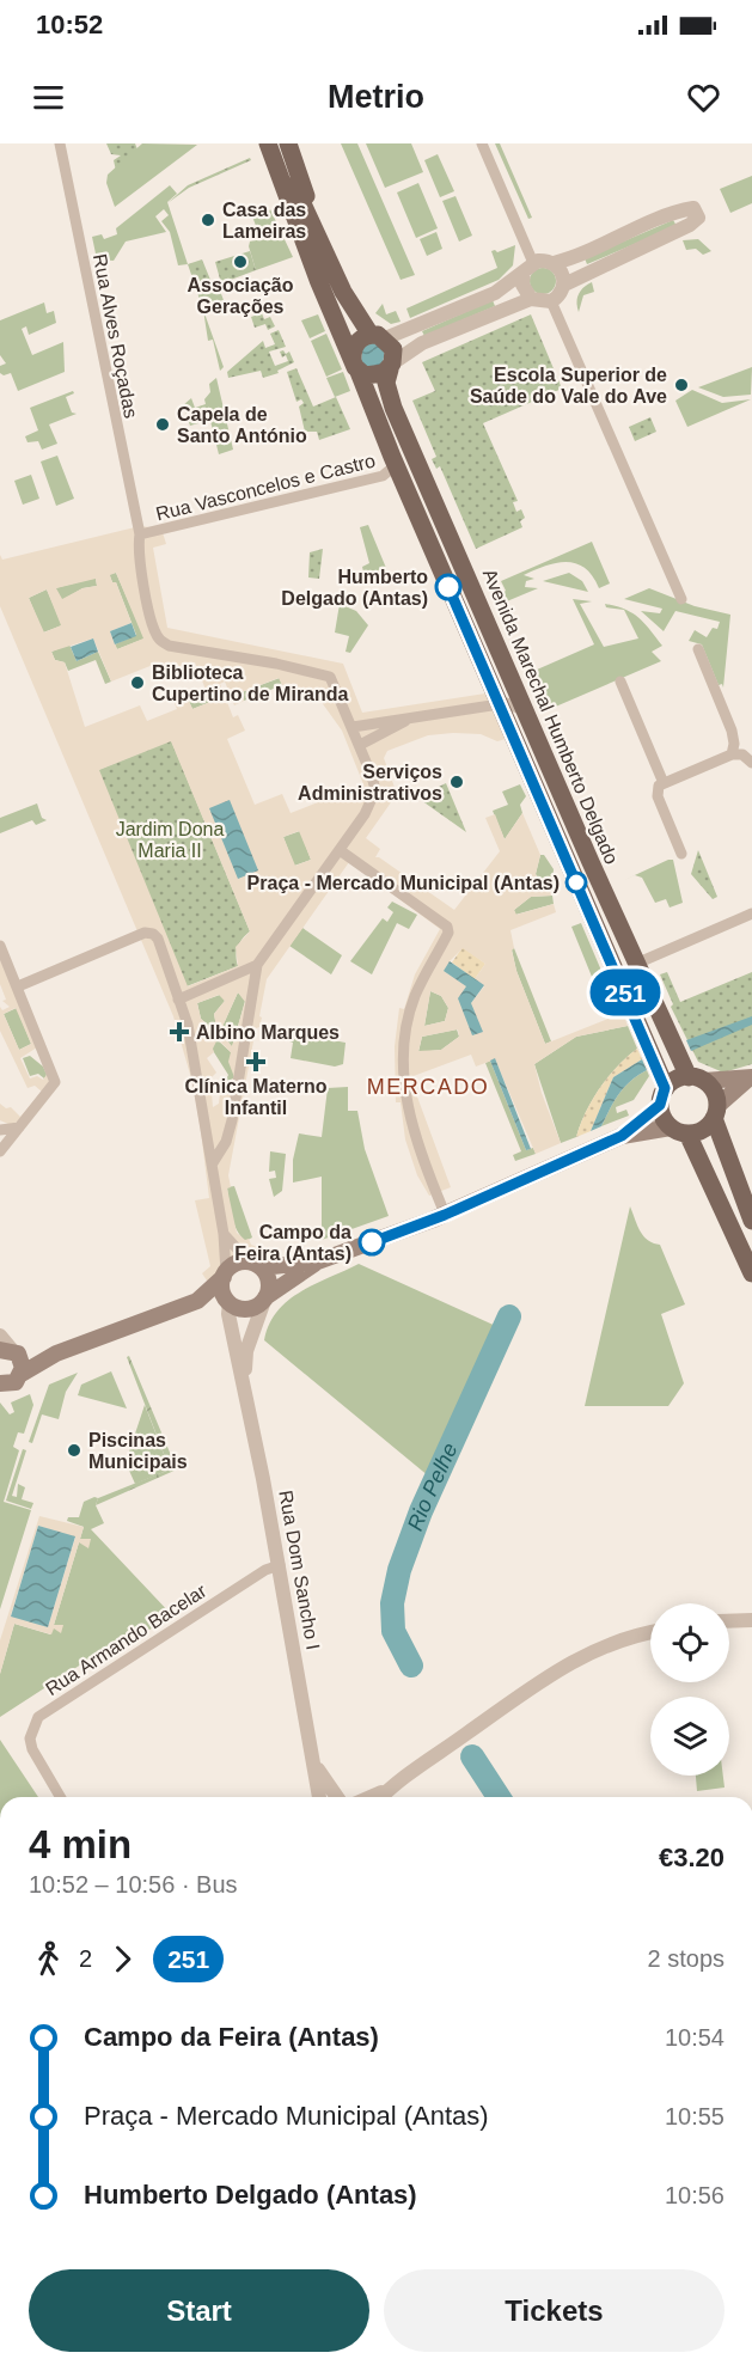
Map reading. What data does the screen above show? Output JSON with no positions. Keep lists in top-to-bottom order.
{
  "streets": {
    "main road": ["Avenida Marechal Humberto Delgado"],
    "street": [
      "Rua Alves Roçadas",
      "Rua Vasconcelos e Castro",
      "Rua Dom Sancho I",
      "Rua Armando Bacelar"
    ]
  },
  "crossings": [
    ["Rua Alves Roçadas", "Rua Vasconcelos e Castro"],
    ["Rua Dom Sancho I", "Rua Armando Bacelar"]
  ],
  "districts": ["MERCADO"],
  "water": ["Rio Pelhe"],
  "parks": ["Jardim Dona Maria II"],
  "places": {
    "other": [
      "Casa das Lameiras",
      "Associação Gerações",
      "Escola Superior de Saúde do Vale do Ave",
      "Capela de Santo António",
      "Humberto Delgado (Antas)",
      "Biblioteca Cupertino de Miranda",
      "Serviços Administrativos",
      "Praça - Mercado Municipal (Antas)",
      "Campo da Feira (Antas)",
      "Piscinas Municipais"
    ],
    "health": ["Albino Marques", "Clínica Materno Infantil"]
  },
  "lines": ["bus line 251"],
  "page": {
    "status": "10:52",
    "header": "Metrio",
    "on_map": "251",
    "heading": ["4 min", "10:52 – 10:56 · Bus", "€3.20"],
    "legs": ["2", "251", "2 stops"],
    "list": [
      {
        "name": "Campo da Feira (Antas)",
        "value": "10:54"
      },
      {
        "name": "Praça - Mercado Municipal (Antas)",
        "value": "10:55"
      },
      {
        "name": "Humberto Delgado (Antas)",
        "value": "10:56"
      }
    ],
    "buttons": ["Start", "Tickets"]
  }
}
